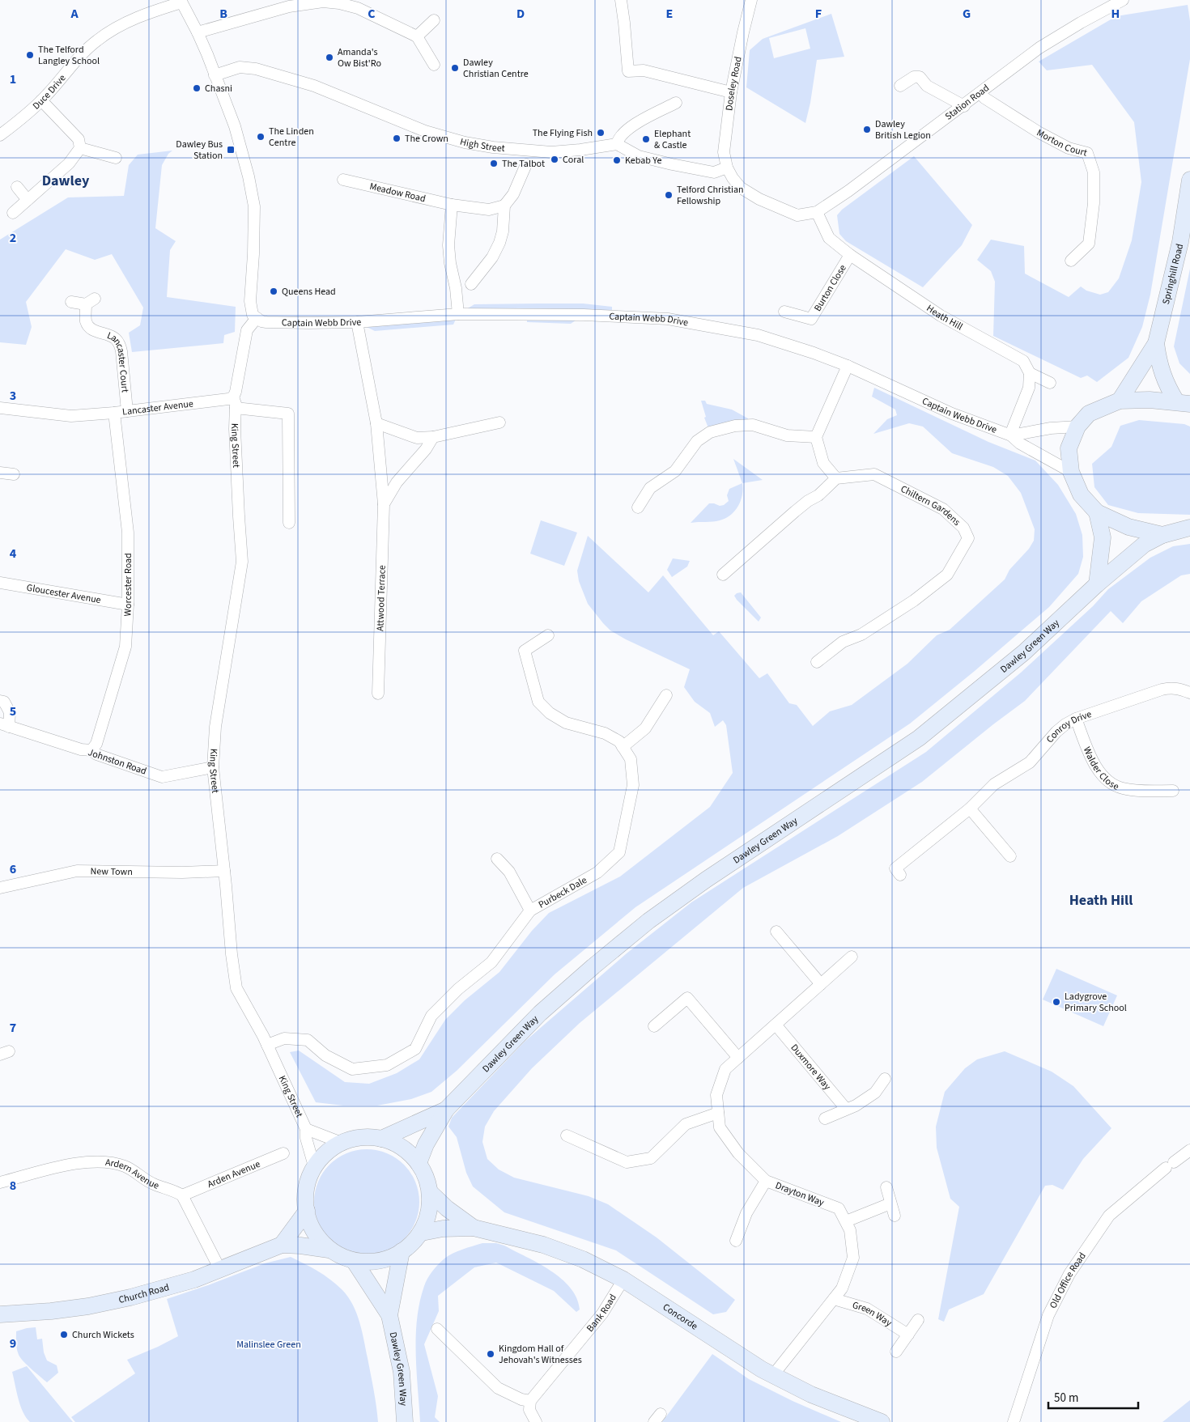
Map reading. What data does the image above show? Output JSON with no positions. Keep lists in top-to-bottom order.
{
  "streets": {
    "main road": [
      "Springhill Road",
      "Dawley Green Way",
      "Church Road",
      "Concorde"
    ],
    "street": [
      "Doseley Road",
      "Duce Drive",
      "Station Road",
      "Morton Court",
      "High Street",
      "Meadow Road",
      "Burton Close",
      "Heath Hill",
      "Captain Webb Drive",
      "Lancaster Court",
      "Lancaster Avenue",
      "King Street",
      "Chiltern Gardens",
      "Worcester Road",
      "Gloucester Avenue",
      "Attwood Terrace",
      "Conroy Drive",
      "Johnston Road",
      "Walder Close",
      "New Town",
      "Purbeck Dale",
      "Duxmore Way",
      "Ardern Avenue",
      "Arden Avenue",
      "Drayton Way",
      "Old Office Road",
      "Bank Road",
      "Green Way"
    ]
  },
  "crossings": [
    ["Station Road", "Morton Court"],
    ["Station Road", "Heath Hill"],
    ["Burton Close", "Heath Hill"],
    ["Captain Webb Drive", "Attwood Terrace"],
    ["Lancaster Court", "Lancaster Avenue"],
    ["Lancaster Avenue", "King Street"],
    ["Lancaster Avenue", "Worcester Road"],
    ["King Street", "Dawley Green Way"],
    ["King Street", "Johnston Road"],
    ["King Street", "New Town"],
    ["King Street", "Purbeck Dale"],
    ["King Street", "Church Road"],
    ["King Street", "Concorde"],
    ["Worcester Road", "Gloucester Avenue"],
    ["Worcester Road", "Johnston Road"],
    ["Dawley Green Way", "Church Road"],
    ["Dawley Green Way", "Concorde"],
    ["Conroy Drive", "Walder Close"],
    ["Duxmore Way", "Drayton Way"],
    ["Ardern Avenue", "Arden Avenue"],
    ["Drayton Way", "Green Way"],
    ["Drayton Way", "Concorde"],
    ["Church Road", "Concorde"],
    ["Bank Road", "Concorde"]
  ],
  "districts": ["Dawley", "Heath Hill"],
  "parks": ["Malinslee Green"],
  "places": {
    "other": [
      "The Telford Langley School",
      "Amanda's Ow Bist'Ro",
      "Dawley Christian Centre",
      "Chasni",
      "Dawley British Legion",
      "The Flying Fish",
      "The Linden Centre",
      "The Crown",
      "Elephant & Castle",
      "Coral",
      "Kebab Ye",
      "The Talbot",
      "Telford Christian Fellowship",
      "Queens Head",
      "Ladygrove Primary School",
      "Church Wickets",
      "Kingdom Hall of Jehovah's Witnesses"
    ],
    "transit": ["Dawley Bus Station"]
  },
  "scale_bar": "50 m",
  "grid": {
    "columns": [
      "A",
      "B",
      "C",
      "D",
      "E",
      "F",
      "G",
      "H"
    ],
    "rows": [
      "1",
      "2",
      "3",
      "4",
      "5",
      "6",
      "7",
      "8",
      "9"
    ]
  }
}
